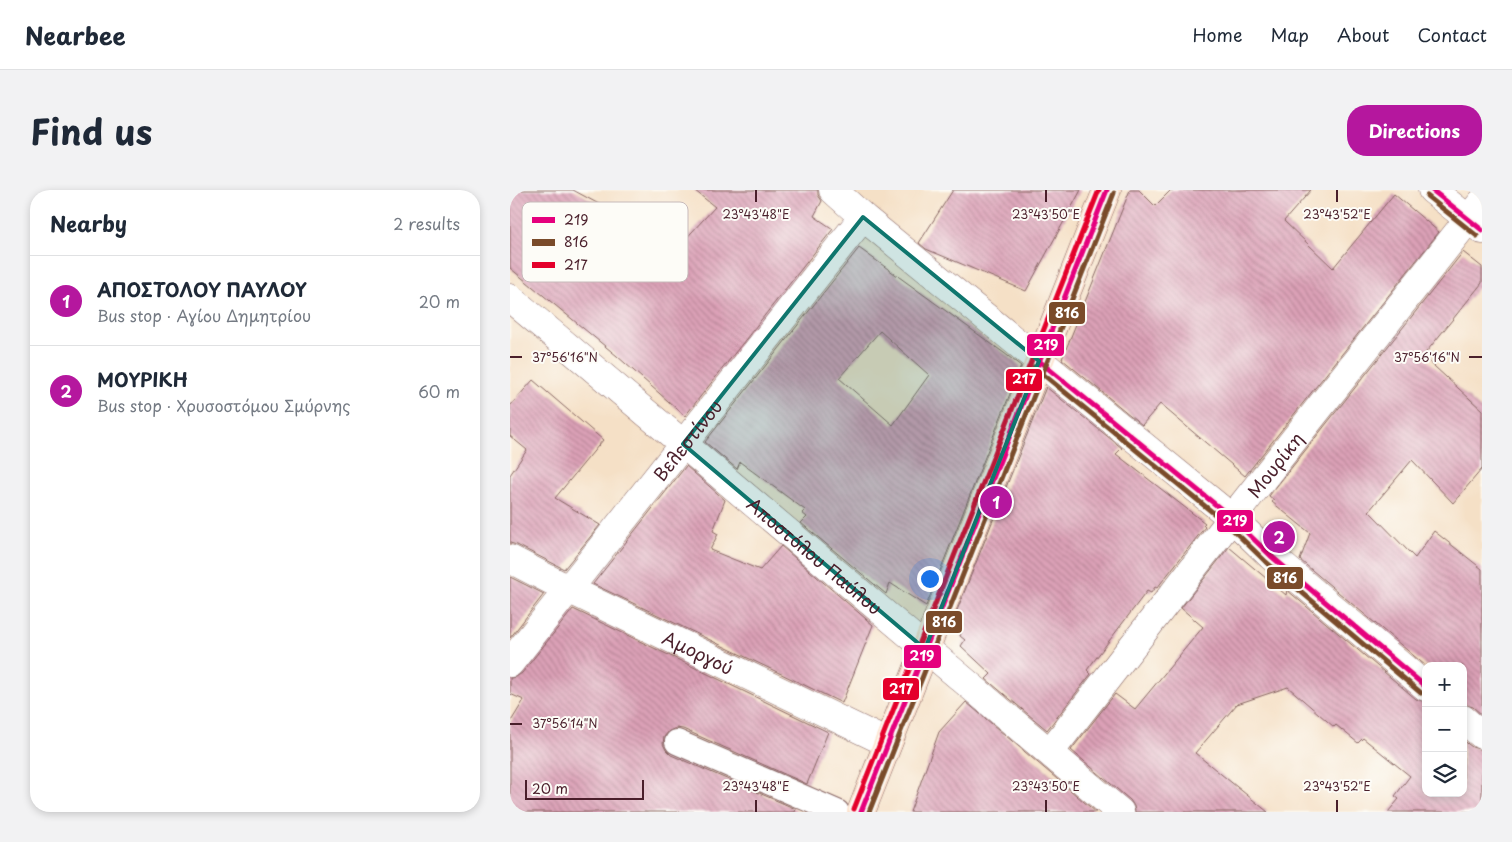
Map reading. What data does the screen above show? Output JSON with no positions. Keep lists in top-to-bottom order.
{
  "streets": {
    "street": [
      "Βελεστίνου",
      "Μουρίκη",
      "Αποστόλου Παύλου",
      "Αμοργού"
    ]
  },
  "crossings": [
    ["Βελεστίνου", "Αποστόλου Παύλου"],
    ["Βελεστίνου", "Αμοργού"],
    ["Μουρίκη", "Αποστόλου Παύλου"]
  ],
  "lines": ["transit line 219", "transit line 217", "transit line 816"],
  "legend": ["219", "816", "217"],
  "scale_bar": "20 m",
  "page": {
    "header": "Nearbee",
    "nav": [
      "Home",
      "Map",
      "About",
      "Contact"
    ],
    "title": "Find us",
    "buttons": "Directions",
    "heading": ["Nearby", "2 results"],
    "list": [
      {
        "mark": "1",
        "name": "ΑΠΟΣΤΟΛΟΥ ΠΑΥΛΟΥ",
        "note": "Bus stop · Αγίου Δημητρίου",
        "value": "20 m"
      },
      {
        "mark": "2",
        "name": "ΜΟΥΡΙΚΗ",
        "note": "Bus stop · Χρυσοστόμου Σμύρνης",
        "value": "60 m"
      }
    ],
    "pins": ["1", "2"],
    "map_buttons": ["+", "−"],
    "scale": "20 m"
  },
  "coordinates": [
    "23°43'48\"E",
    "23°43'50\"E",
    "23°43'52\"E",
    "37°56'16\"N",
    "37°56'14\"N"
  ]
}
